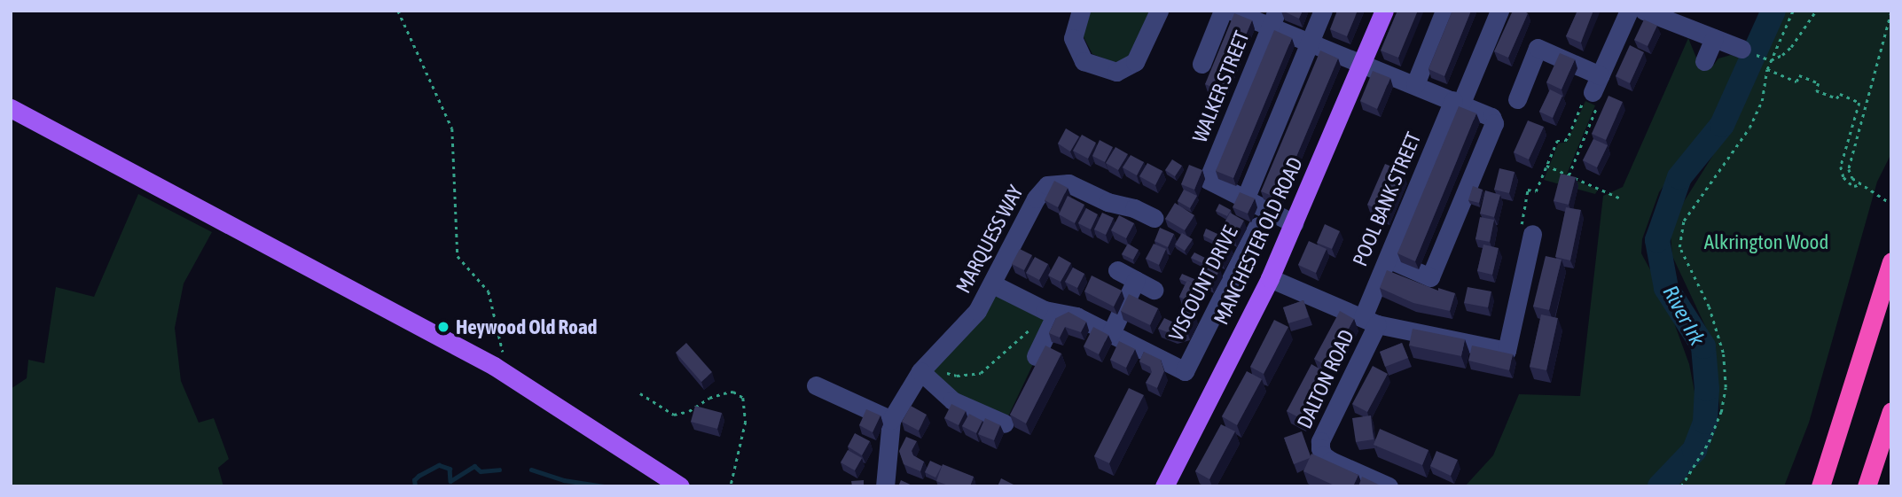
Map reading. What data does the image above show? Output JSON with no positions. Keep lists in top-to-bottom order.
{
  "streets": {
    "main road": ["MANCHESTER OLD ROAD"],
    "street": [
      "WALKER STREET",
      "POOL BANK STREET",
      "MARQUESS WAY",
      "VISCOUNT DRIVE",
      "DALTON ROAD"
    ]
  },
  "crossings": [
    ["POOL BANK STREET", "DALTON ROAD"],
    ["MARQUESS WAY", "VISCOUNT DRIVE"]
  ],
  "water": ["River Irk"],
  "parks": ["Alkrington Wood"],
  "places": ["Heywood Old Road"]
}
